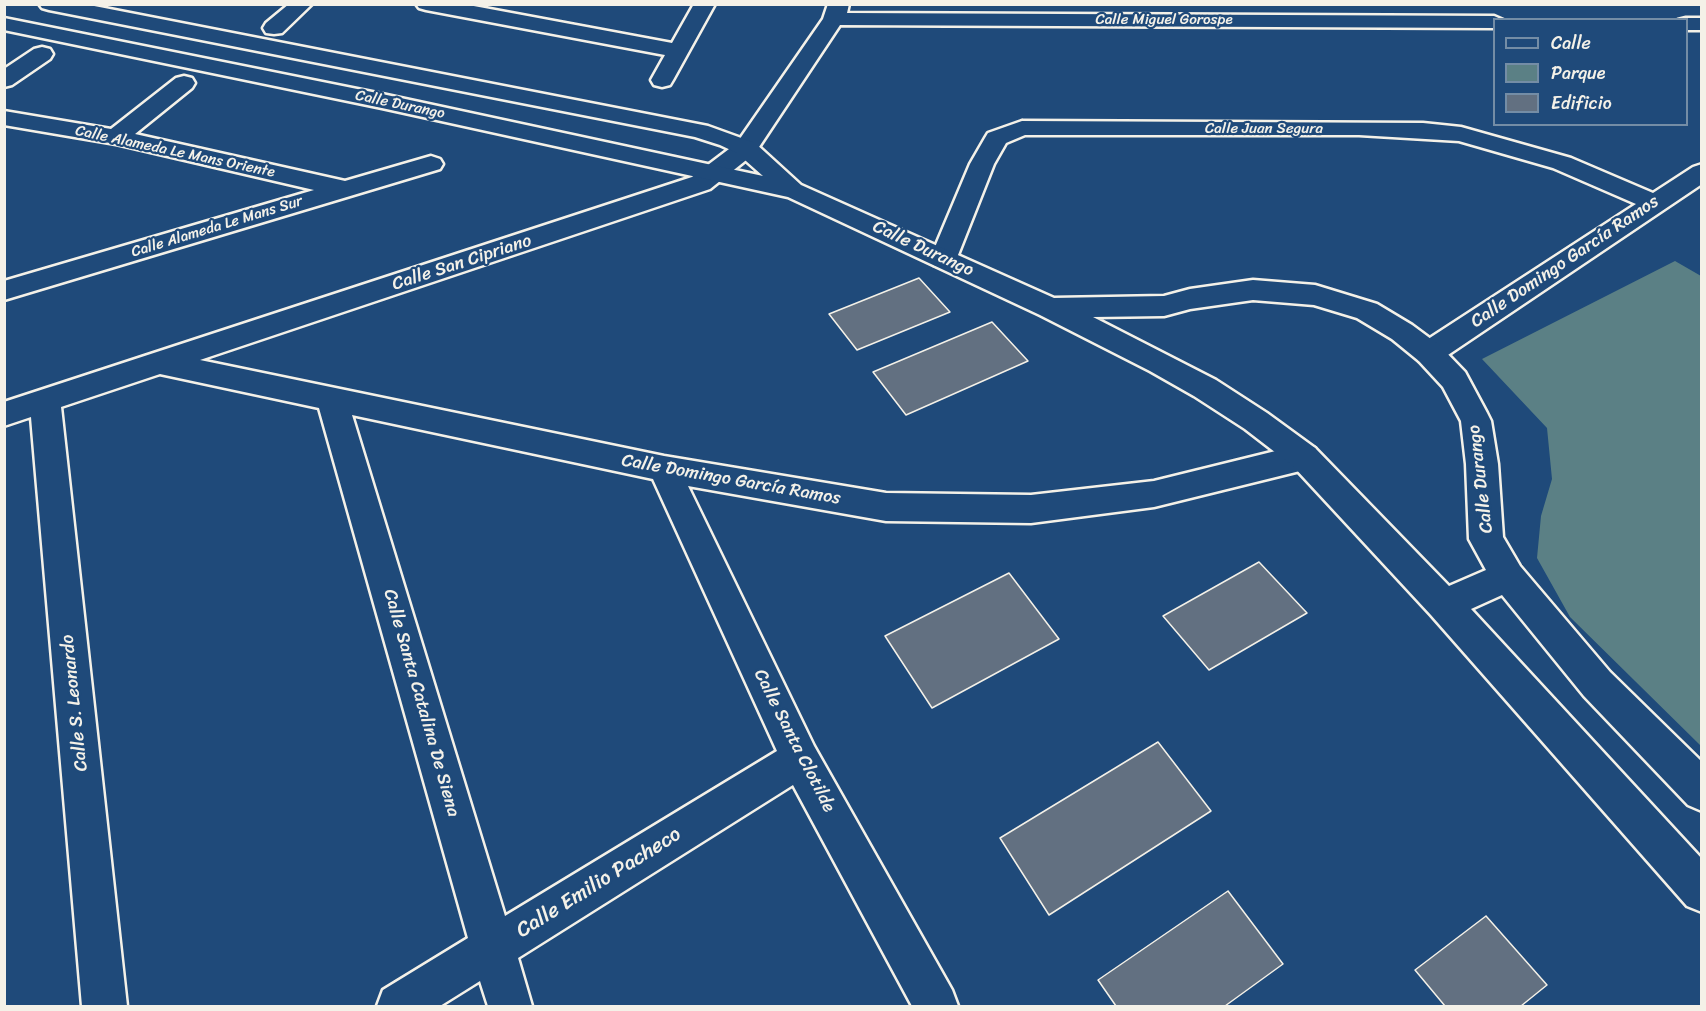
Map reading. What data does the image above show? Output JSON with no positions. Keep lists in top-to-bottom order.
{
  "streets": {
    "street": [
      "Calle Miguel Gorospe",
      "Calle Durango",
      "Calle Juan Segura",
      "Calle Alameda Le Mans Oriente",
      "Calle Alameda Le Mans Sur",
      "Calle Domingo García Ramos",
      "Calle San Cipriano",
      "Calle S. Leonardo",
      "Calle Santa Catalina De Siena",
      "Calle Santa Clotilde",
      "Calle Emilio Pacheco"
    ]
  },
  "crossings": [
    ["Calle Miguel Gorospe", "Calle San Cipriano"],
    ["Calle Durango", "Calle Juan Segura"],
    ["Calle Durango", "Calle Domingo García Ramos"],
    ["Calle Durango", "Calle San Cipriano"],
    ["Calle Juan Segura", "Calle Domingo García Ramos"],
    ["Calle Alameda Le Mans Oriente", "Calle Alameda Le Mans Sur"],
    ["Calle Domingo García Ramos", "Calle San Cipriano"],
    ["Calle Domingo García Ramos", "Calle Santa Catalina De Siena"],
    ["Calle Domingo García Ramos", "Calle Santa Clotilde"],
    ["Calle San Cipriano", "Calle S. Leonardo"],
    ["Calle Santa Catalina De Siena", "Calle Emilio Pacheco"],
    ["Calle Santa Clotilde", "Calle Emilio Pacheco"]
  ],
  "legend": ["Calle", "Parque", "Edificio"]
}
